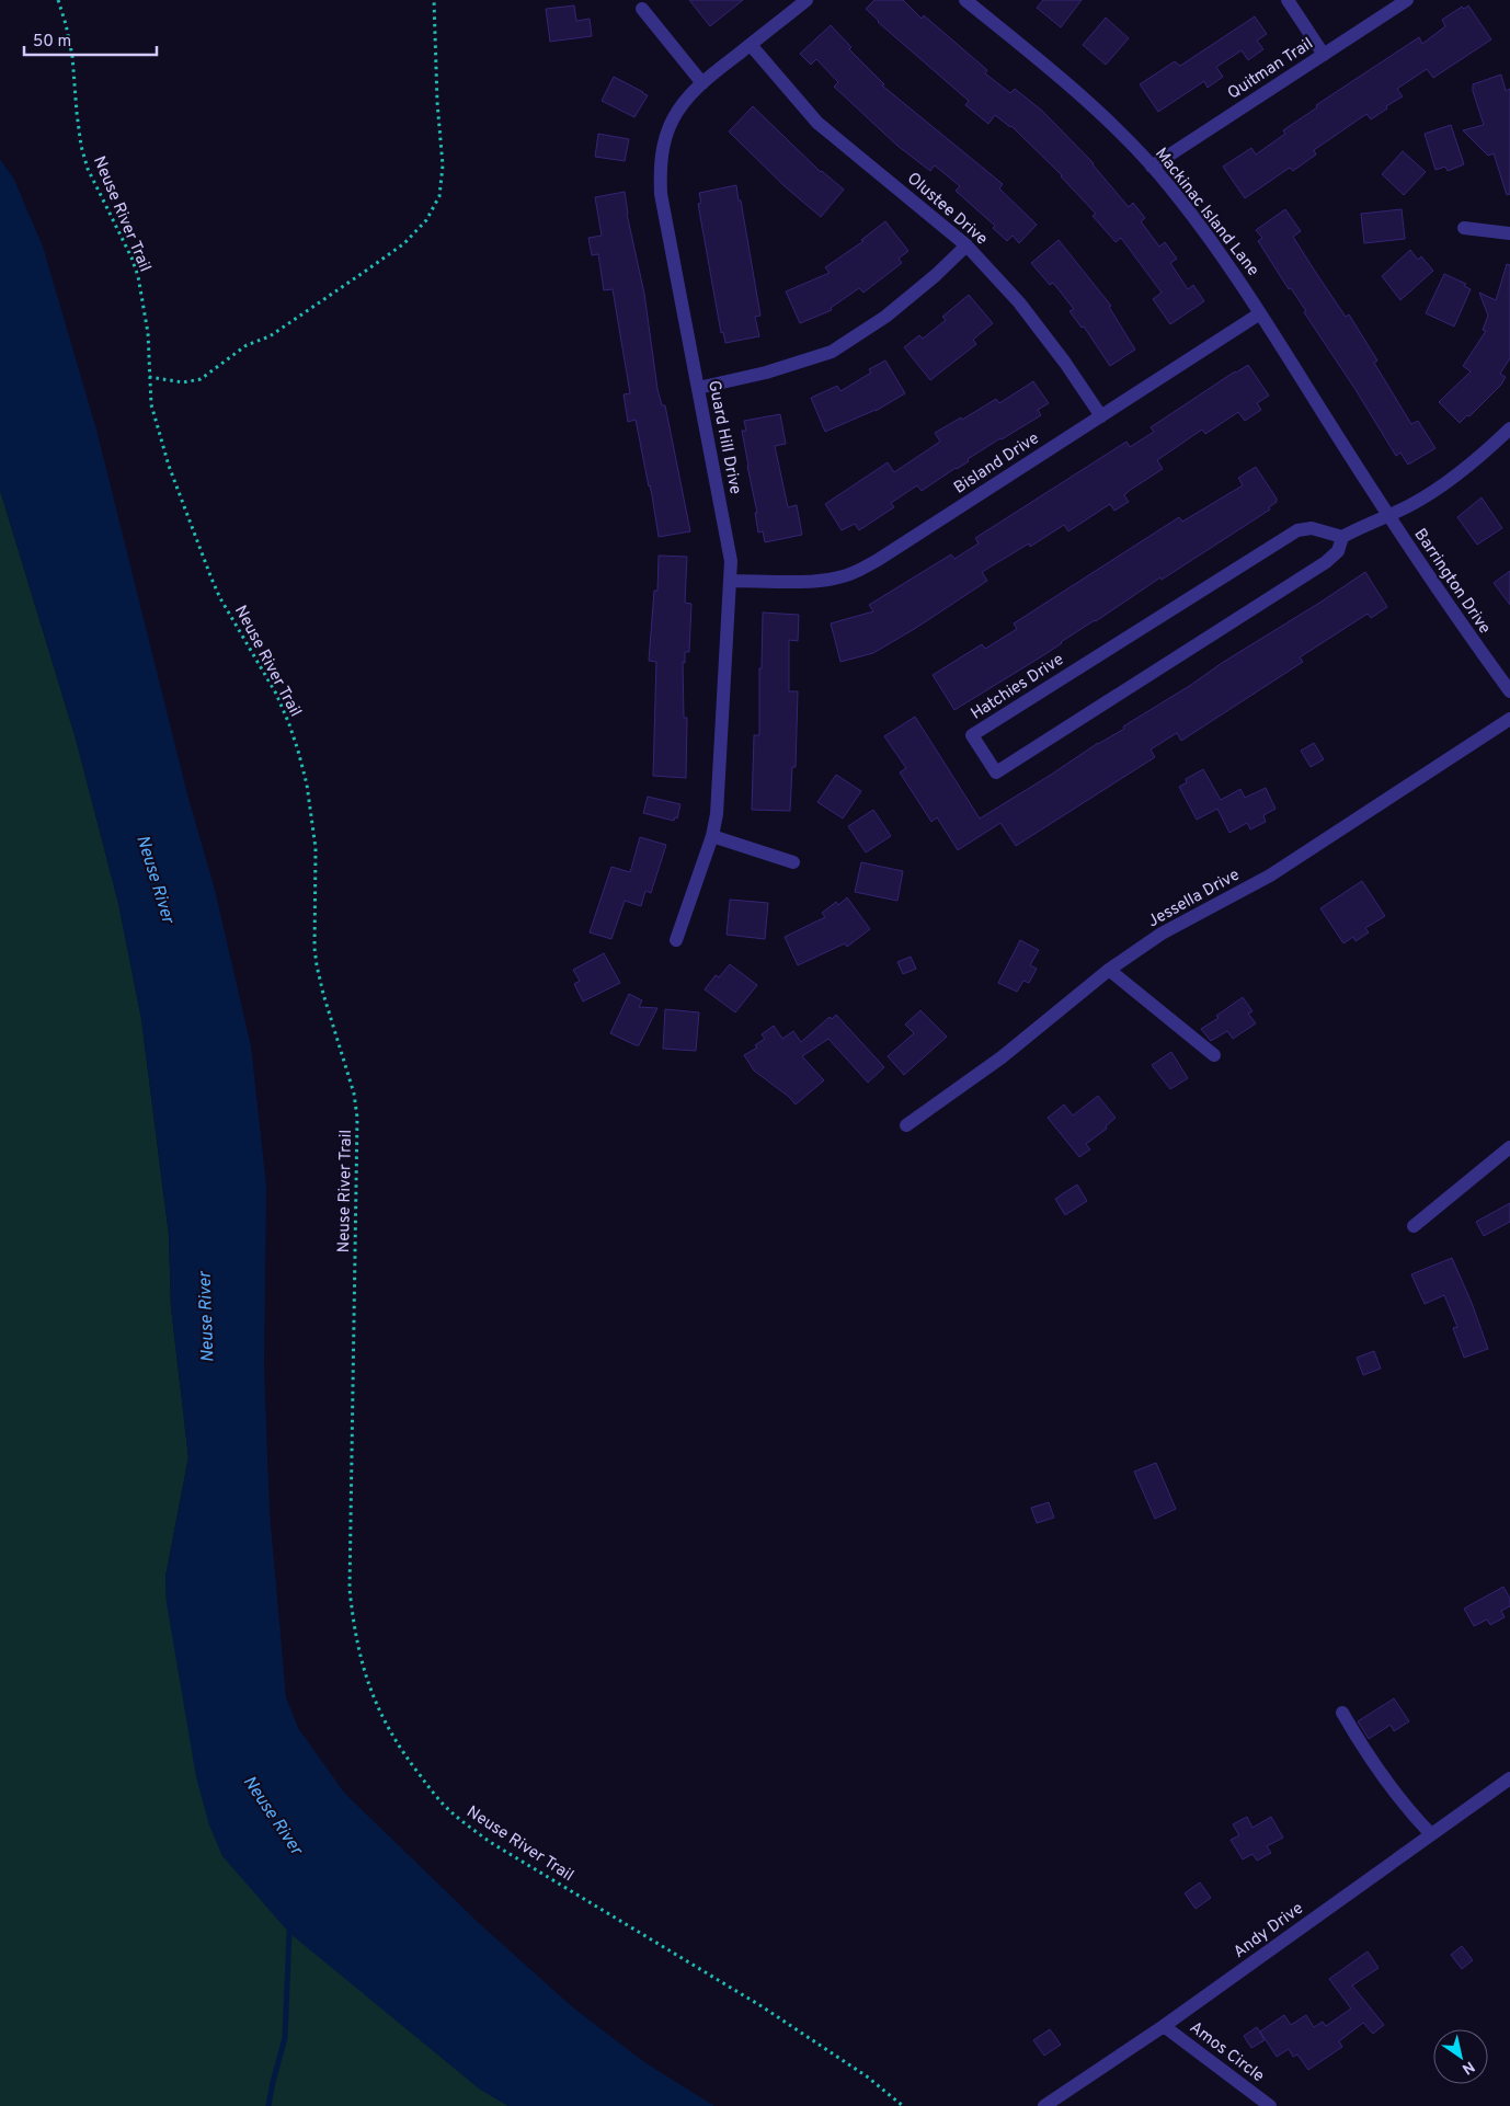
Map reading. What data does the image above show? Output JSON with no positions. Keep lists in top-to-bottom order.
{
  "streets": {
    "street": [
      "Quitman Trail",
      "Olustee Drive",
      "Mackinac Island Lane",
      "Guard Hill Drive",
      "Bisland Drive",
      "Barrington Drive",
      "Hatchies Drive",
      "Jessella Drive",
      "Andy Drive",
      "Amos Circle"
    ],
    "path": ["Neuse River Trail"]
  },
  "crossings": [
    ["Quitman Trail", "Mackinac Island Lane"],
    ["Olustee Drive", "Guard Hill Drive"],
    ["Olustee Drive", "Bisland Drive"],
    ["Mackinac Island Lane", "Bisland Drive"],
    ["Mackinac Island Lane", "Barrington Drive"],
    ["Guard Hill Drive", "Bisland Drive"],
    ["Andy Drive", "Amos Circle"]
  ],
  "water": ["Neuse River"],
  "scale_bar": "50 m",
  "north": "bottom right"
}
